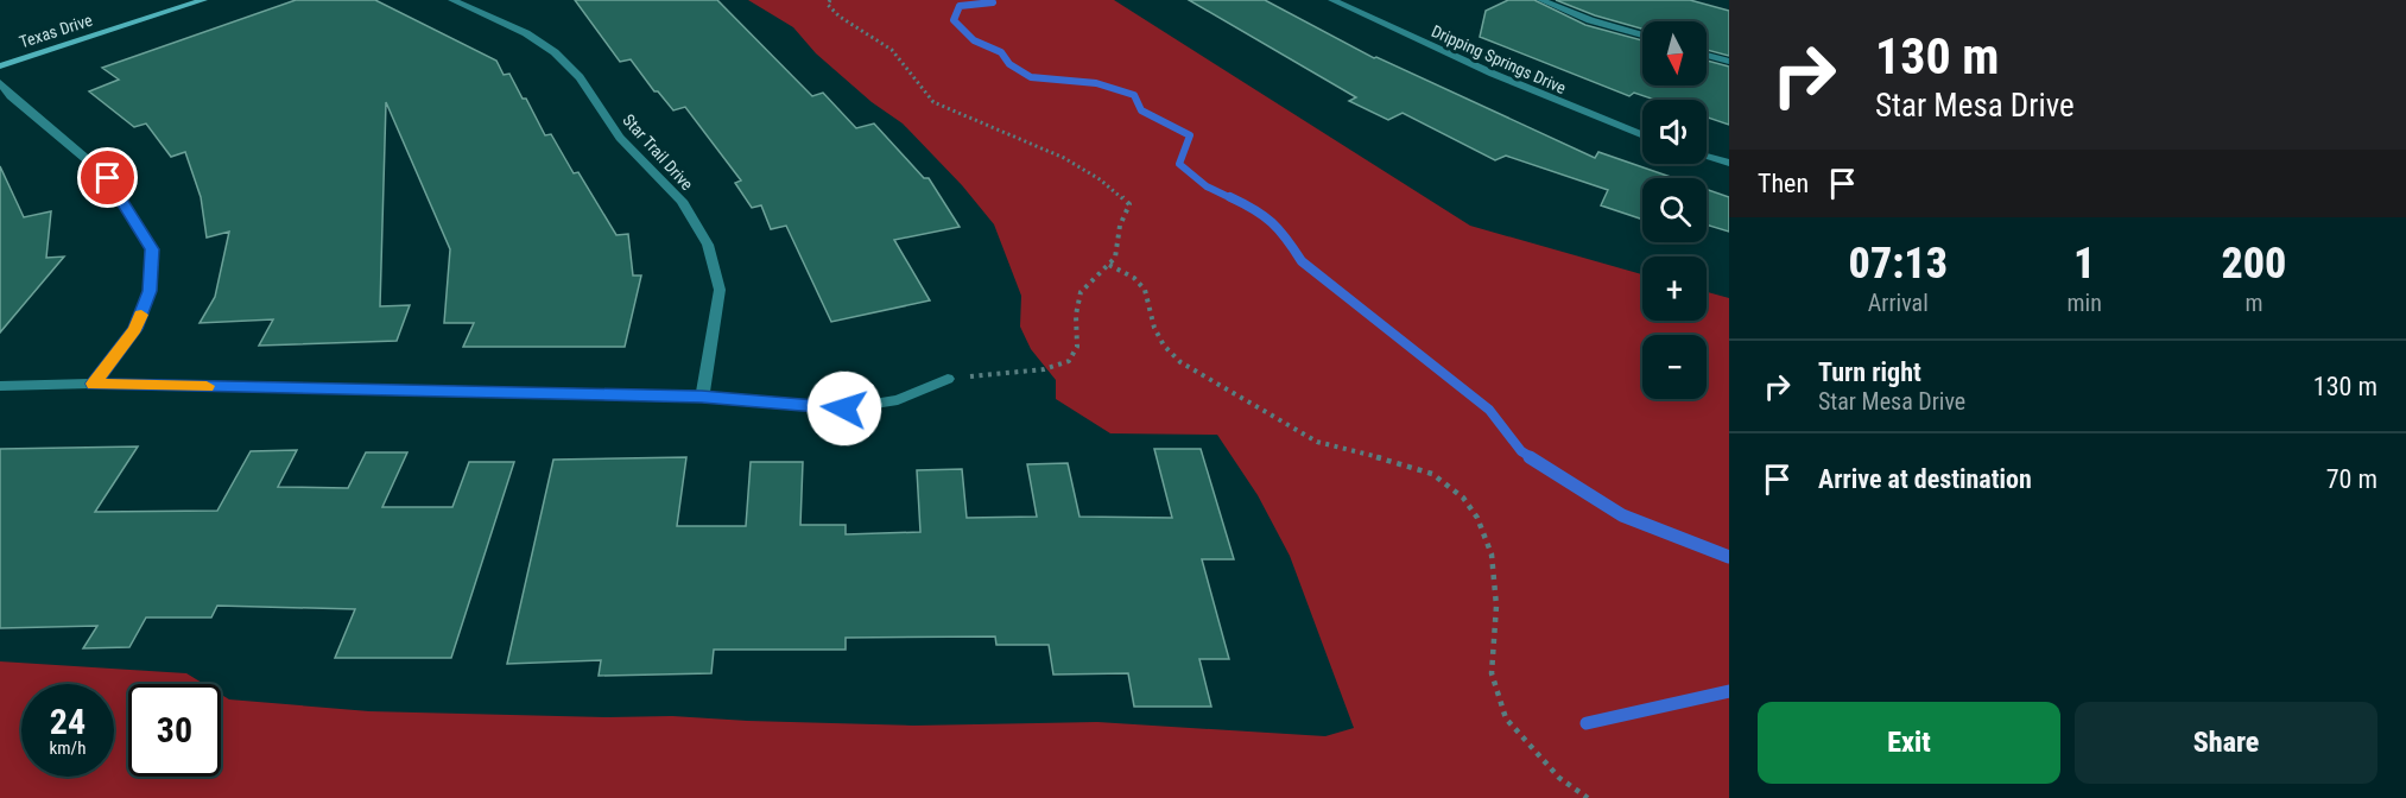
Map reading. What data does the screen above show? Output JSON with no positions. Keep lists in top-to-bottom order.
{
  "streets": {
    "street": ["Texas Drive", "Dripping Springs Drive", "Star Trail Drive"]
  },
  "north": "bottom",
  "page": {
    "turn": ["130 m", "Star Mesa Drive"],
    "map_buttons": ["+", "−"],
    "then": "Then",
    "eta": [
      "07:13",
      "Arrival",
      "1",
      "min",
      "200",
      "m"
    ],
    "list": [
      {
        "name": "Turn right",
        "note": "Star Mesa Drive",
        "value": "130 m"
      },
      {
        "name": "Arrive at destination",
        "value": "70 m"
      }
    ],
    "speed": "24 km/h",
    "limit": "30",
    "buttons": ["Exit", "Share"]
  }
}
